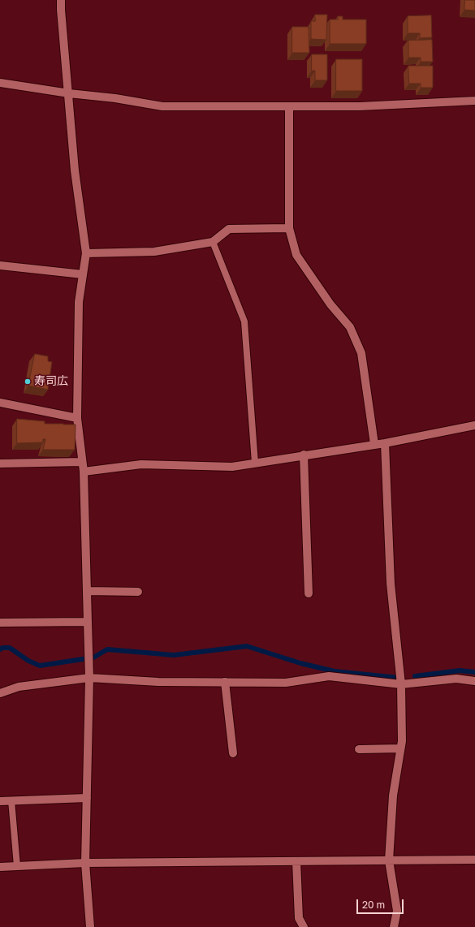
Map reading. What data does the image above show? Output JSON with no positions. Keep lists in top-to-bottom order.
{
  "places": ["寿司広"],
  "scale_bar": "20 m"
}
